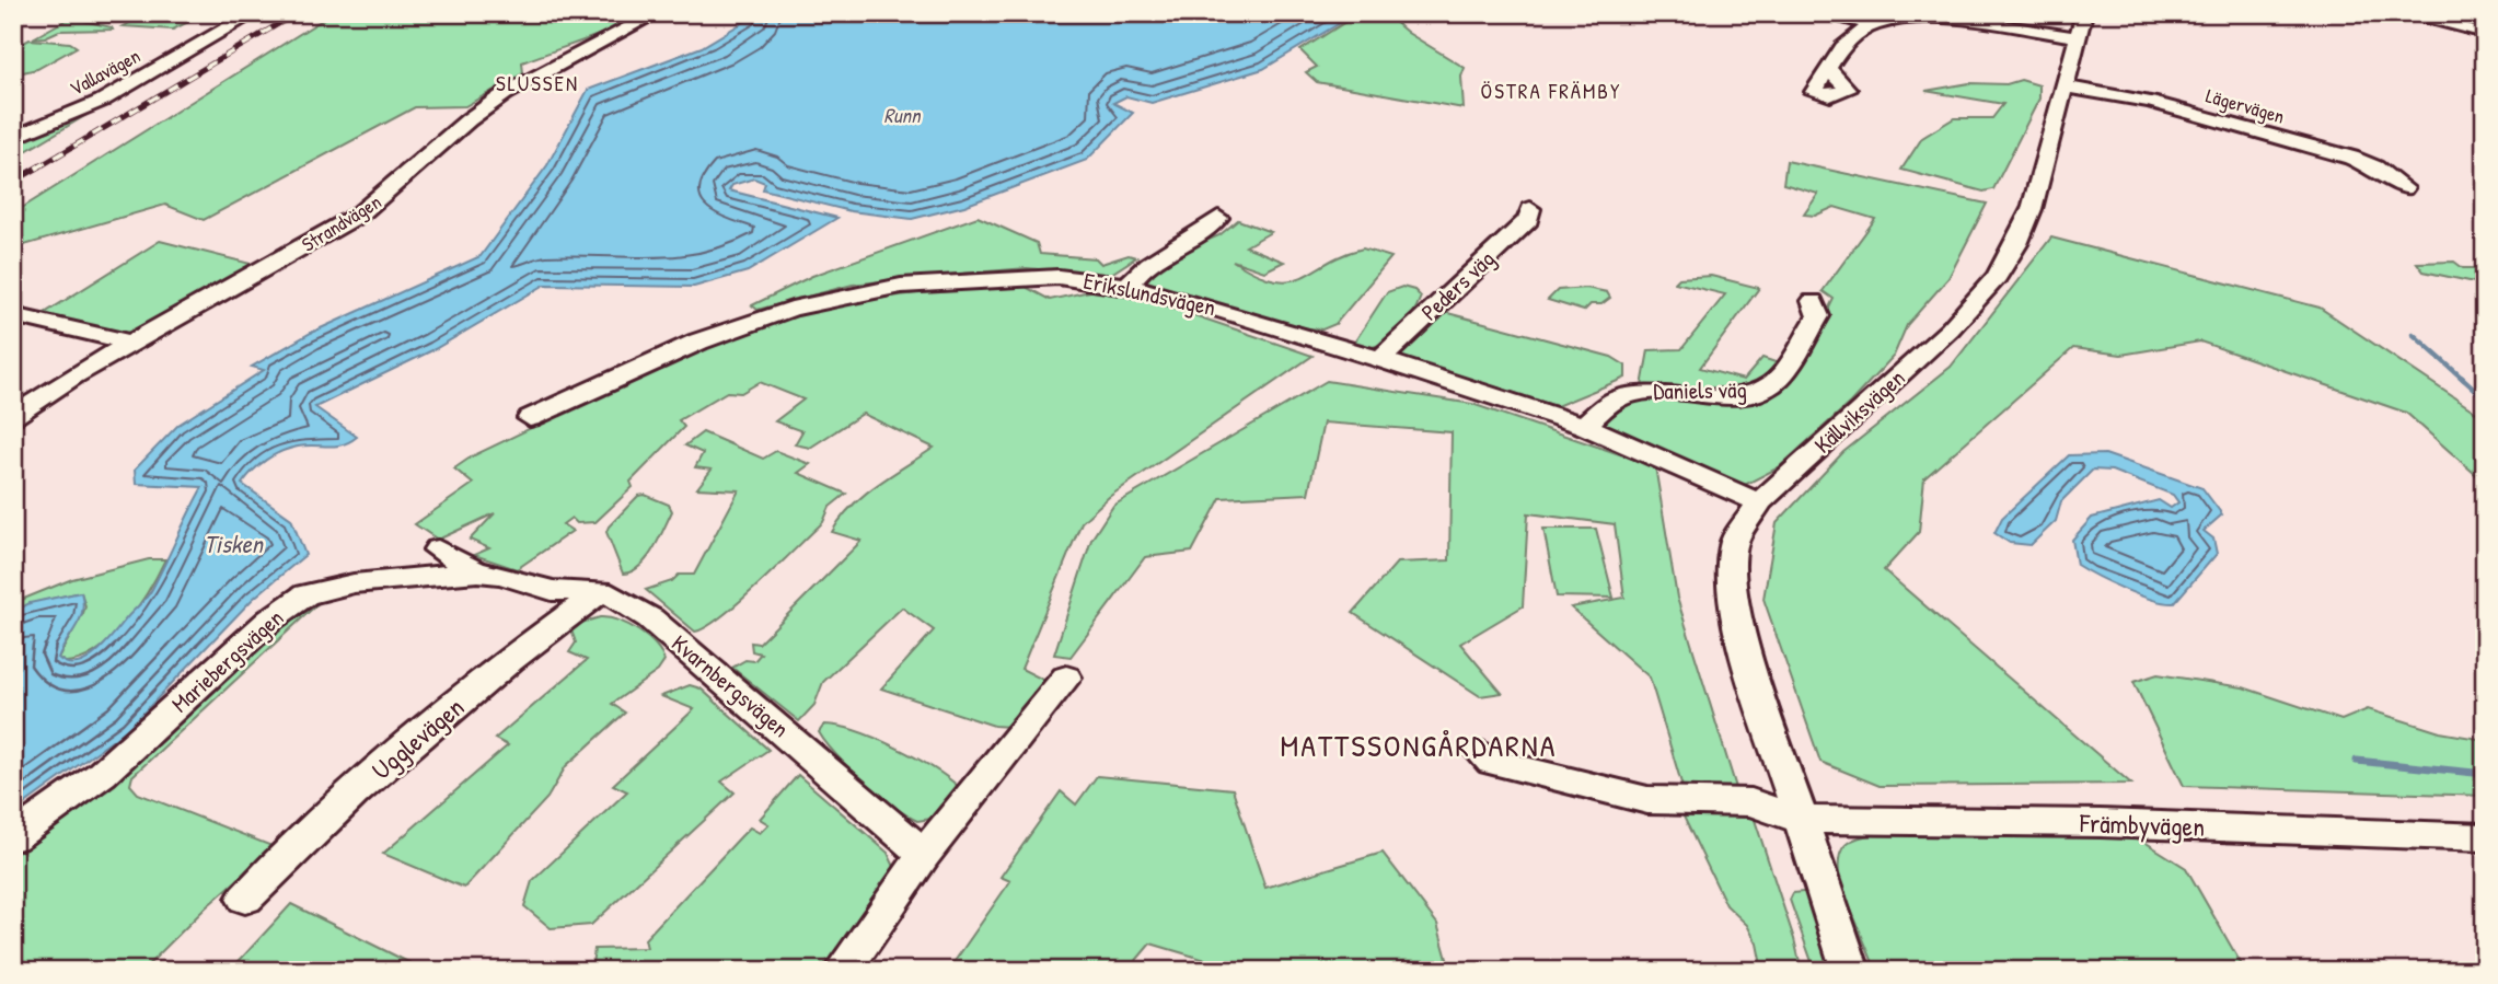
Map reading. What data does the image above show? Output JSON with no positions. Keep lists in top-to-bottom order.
{
  "streets": {
    "street": [
      "Vallavägen",
      "Lägervägen",
      "Strandvägen",
      "Peders väg",
      "Erikslundsvägen",
      "Daniels väg",
      "Källviksvägen",
      "Mariebergsvägen",
      "Kvarnbergsvägen",
      "Ugglevägen",
      "Främbyvägen"
    ]
  },
  "crossings": [
    ["Lägervägen", "Källviksvägen"],
    ["Peders väg", "Erikslundsvägen"],
    ["Erikslundsvägen", "Daniels väg"],
    ["Erikslundsvägen", "Källviksvägen"],
    ["Källviksvägen", "Främbyvägen"],
    ["Mariebergsvägen", "Kvarnbergsvägen"],
    ["Kvarnbergsvägen", "Ugglevägen"]
  ],
  "districts": ["SLUSSEN", "ÖSTRA FRÄMBY", "MATTSSONGÅRDARNA"],
  "water": ["Runn", "Tisken"]
}
